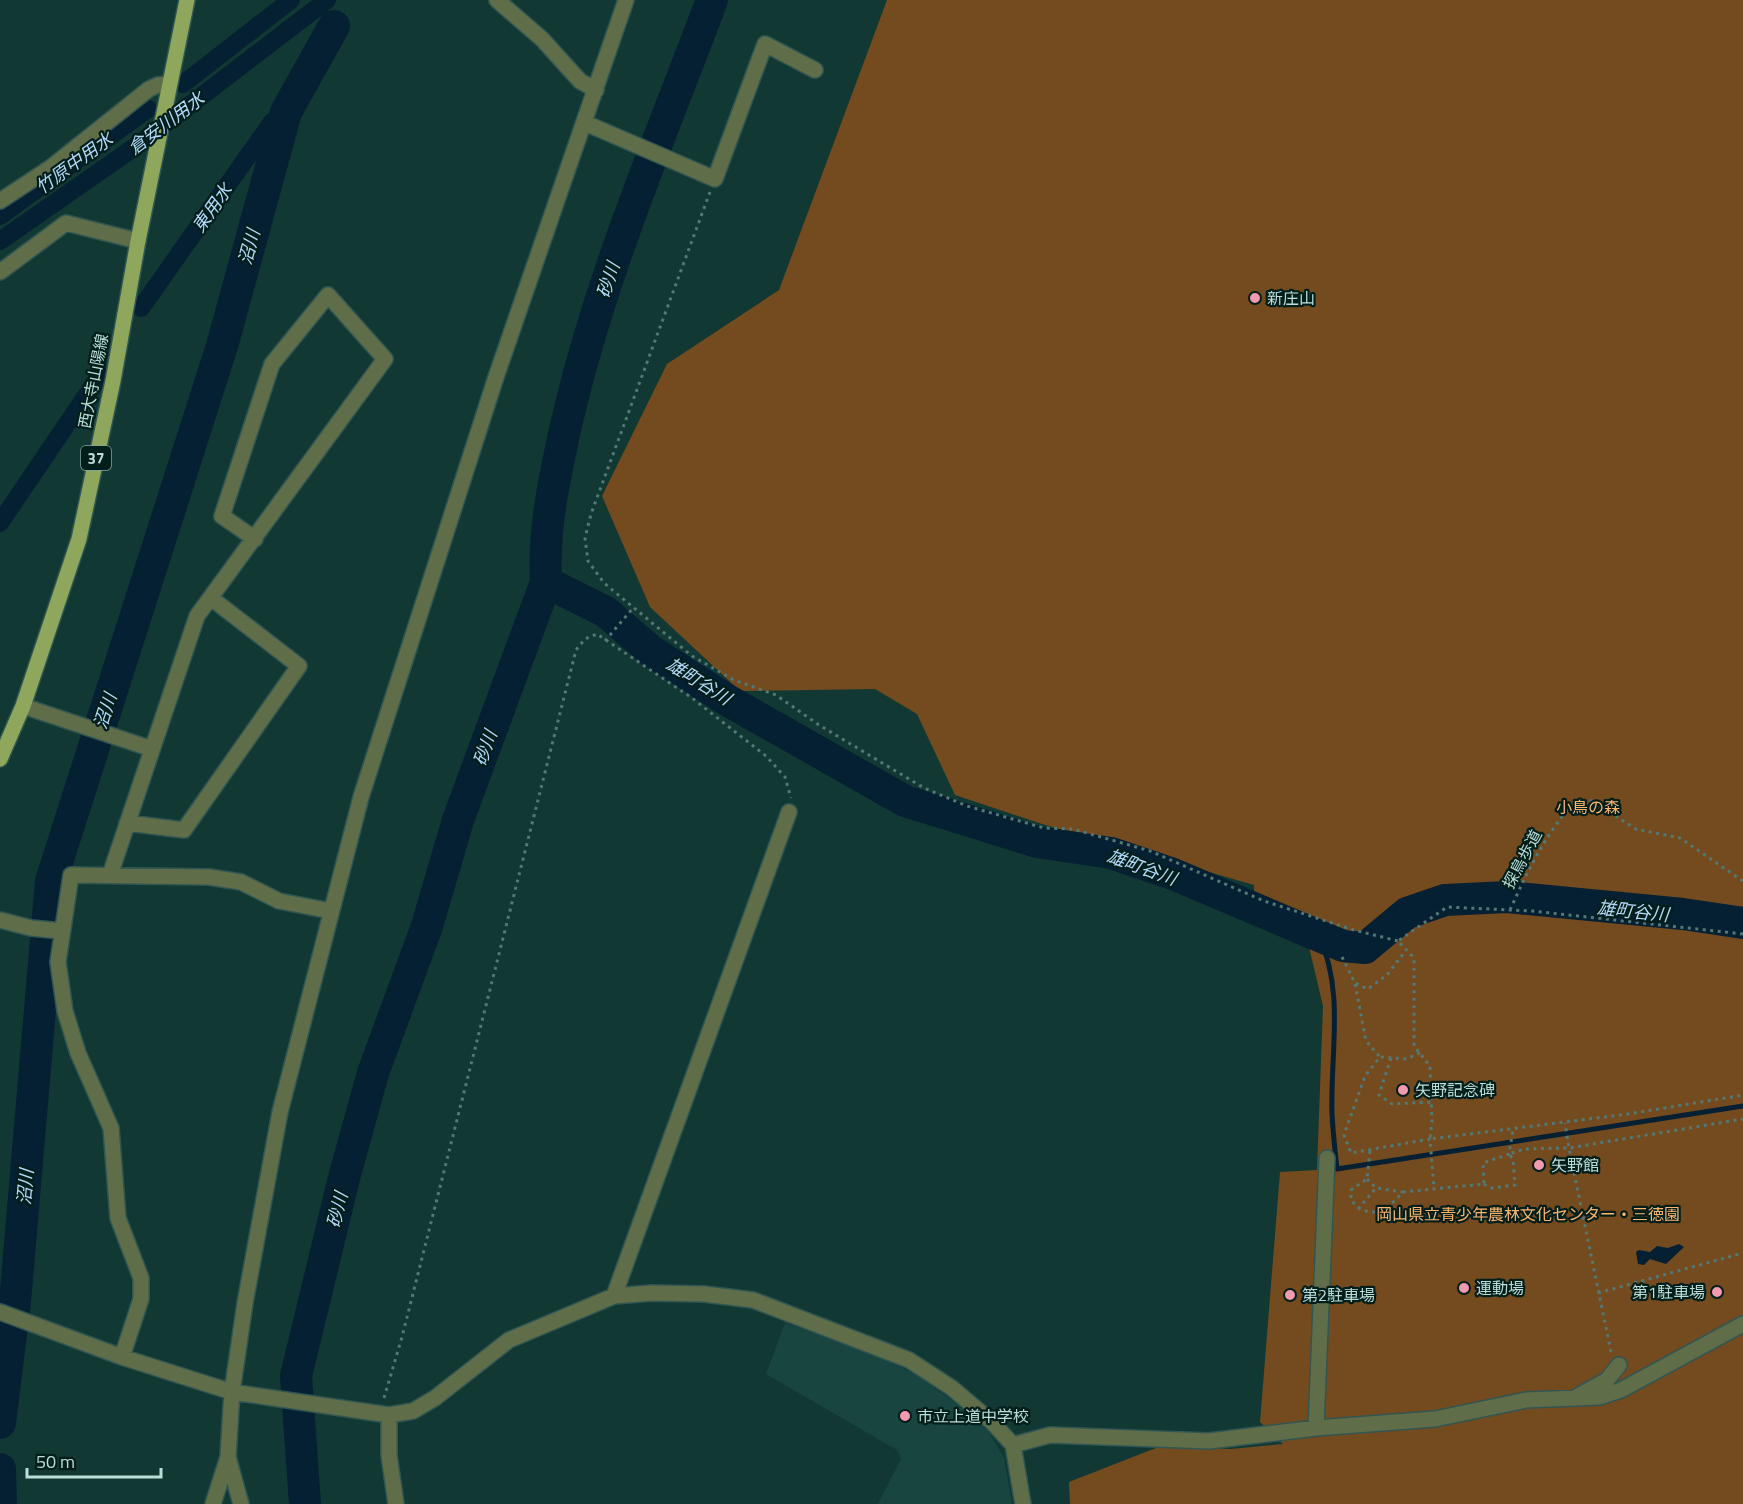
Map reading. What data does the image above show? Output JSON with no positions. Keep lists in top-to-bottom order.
{
  "streets": {
    "main road": ["西大寺山陽線", "37"],
    "path": ["探鳥歩道"]
  },
  "water": [
    "倉安川用水",
    "竹原中用水",
    "東用水",
    "沼川",
    "砂川",
    "雄町谷川"
  ],
  "parks": ["小鳥の森", "岡山県立青少年農林文化センター・三徳園"],
  "places": [
    "新庄山",
    "矢野記念碑",
    "矢野館",
    "運動場",
    "第1駐車場",
    "第2駐車場",
    "市立上道中学校"
  ],
  "scale_bar": "50 m"
}
